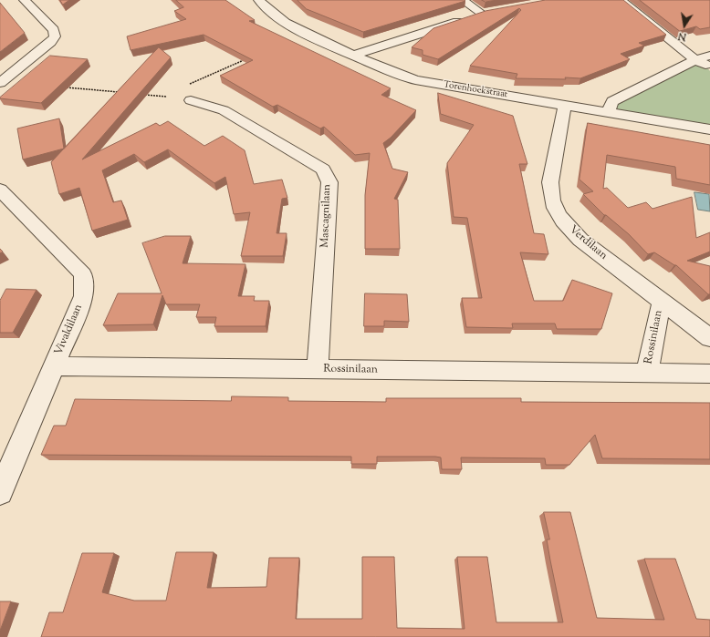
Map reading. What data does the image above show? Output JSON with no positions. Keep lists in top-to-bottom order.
{
  "streets": {
    "street": [
      "Torenhoekstraat",
      "Mascagnilaan",
      "Verdilaan",
      "Vivaldilaan",
      "Rossinilaan"
    ]
  },
  "crossings": [
    ["Torenhoekstraat", "Verdilaan"],
    ["Mascagnilaan", "Rossinilaan"],
    ["Verdilaan", "Rossinilaan"],
    ["Vivaldilaan", "Rossinilaan"]
  ],
  "north": "bottom"
}
